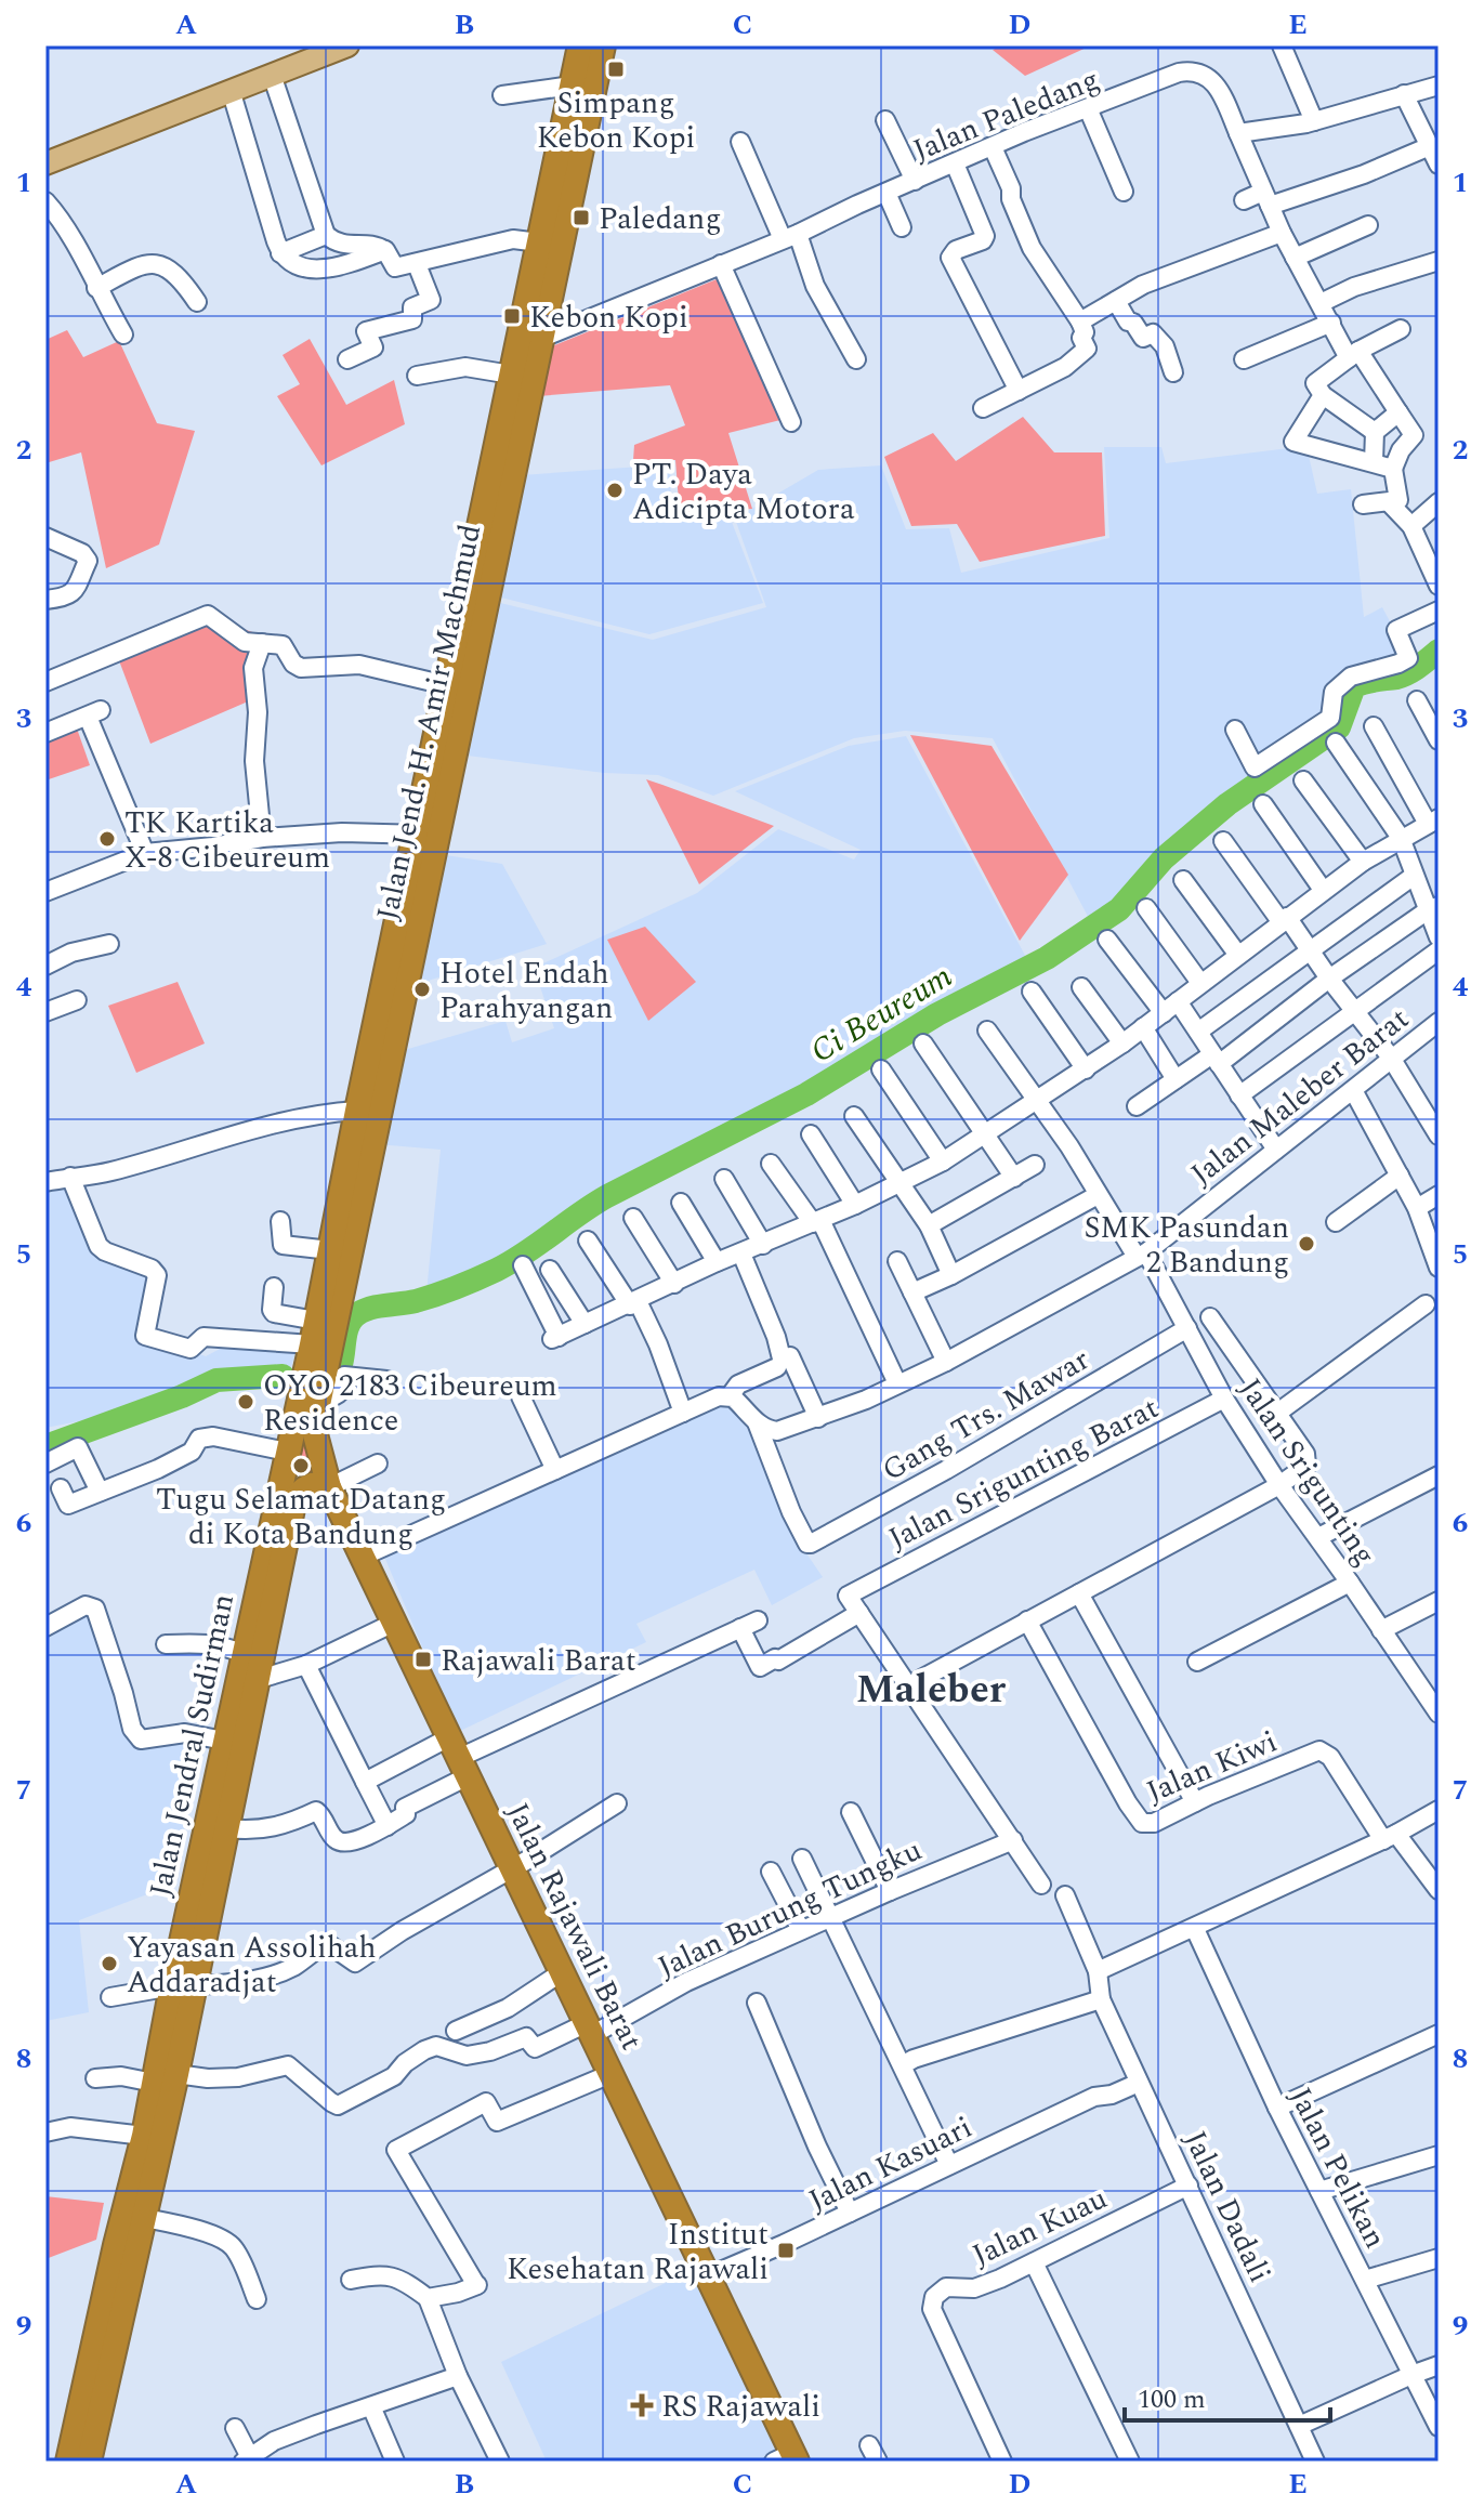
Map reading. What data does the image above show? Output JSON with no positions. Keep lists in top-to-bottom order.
{
  "streets": {
    "highway": ["Jalan Jend. H. Amir Machmud", "Jalan Jendral Sudirman", "Jalan Rajawali Barat"],
    "street": [
      "Jalan Paledang",
      "Jalan Maleber Barat",
      "Gang Trs. Mawar",
      "Jalan Srigunting",
      "Jalan Srigunting Barat",
      "Jalan Kiwi",
      "Jalan Burung Tungku",
      "Jalan Kasuari",
      "Jalan Pelikan",
      "Jalan Dadali",
      "Jalan Kuau"
    ]
  },
  "crossings": [
    ["Jalan Paledang", "Jalan Jend. H. Amir Machmud"],
    ["Jalan Jend. H. Amir Machmud", "Jalan Jendral Sudirman"],
    ["Jalan Jend. H. Amir Machmud", "Jalan Rajawali Barat"],
    ["Jalan Maleber Barat", "Gang Trs. Mawar"],
    ["Jalan Maleber Barat", "Jalan Srigunting"],
    ["Gang Trs. Mawar", "Jalan Srigunting"],
    ["Jalan Srigunting", "Jalan Srigunting Barat"],
    ["Jalan Jendral Sudirman", "Jalan Burung Tungku"],
    ["Jalan Jendral Sudirman", "Jalan Rajawali Barat"],
    ["Jalan Burung Tungku", "Jalan Rajawali Barat"],
    ["Jalan Rajawali Barat", "Jalan Kasuari"],
    ["Jalan Kasuari", "Jalan Dadali"],
    ["Jalan Dadali", "Jalan Kuau"]
  ],
  "districts": ["Maleber"],
  "water": ["Ci Beureum"],
  "places": {
    "transit": [
      "Simpang Kebon Kopi",
      "Paledang",
      "Kebon Kopi",
      "Rajawali Barat",
      "Institut Kesehatan Rajawali"
    ],
    "other": [
      "PT. Daya Adicipta Motora",
      "TK Kartika X-8 Cibeureum",
      "Hotel Endah Parahyangan",
      "SMK Pasundan 2 Bandung",
      "OYO 2183 Cibeureum Residence",
      "Tugu Selamat Datang di Kota Bandung",
      "Yayasan Assolihah Addaradjat"
    ],
    "health": ["RS Rajawali"]
  },
  "scale_bar": "100 m",
  "grid": {
    "columns": [
      "A",
      "B",
      "C",
      "D",
      "E"
    ],
    "rows": [
      "1",
      "2",
      "3",
      "4",
      "5",
      "6",
      "7",
      "8",
      "9"
    ]
  }
}
